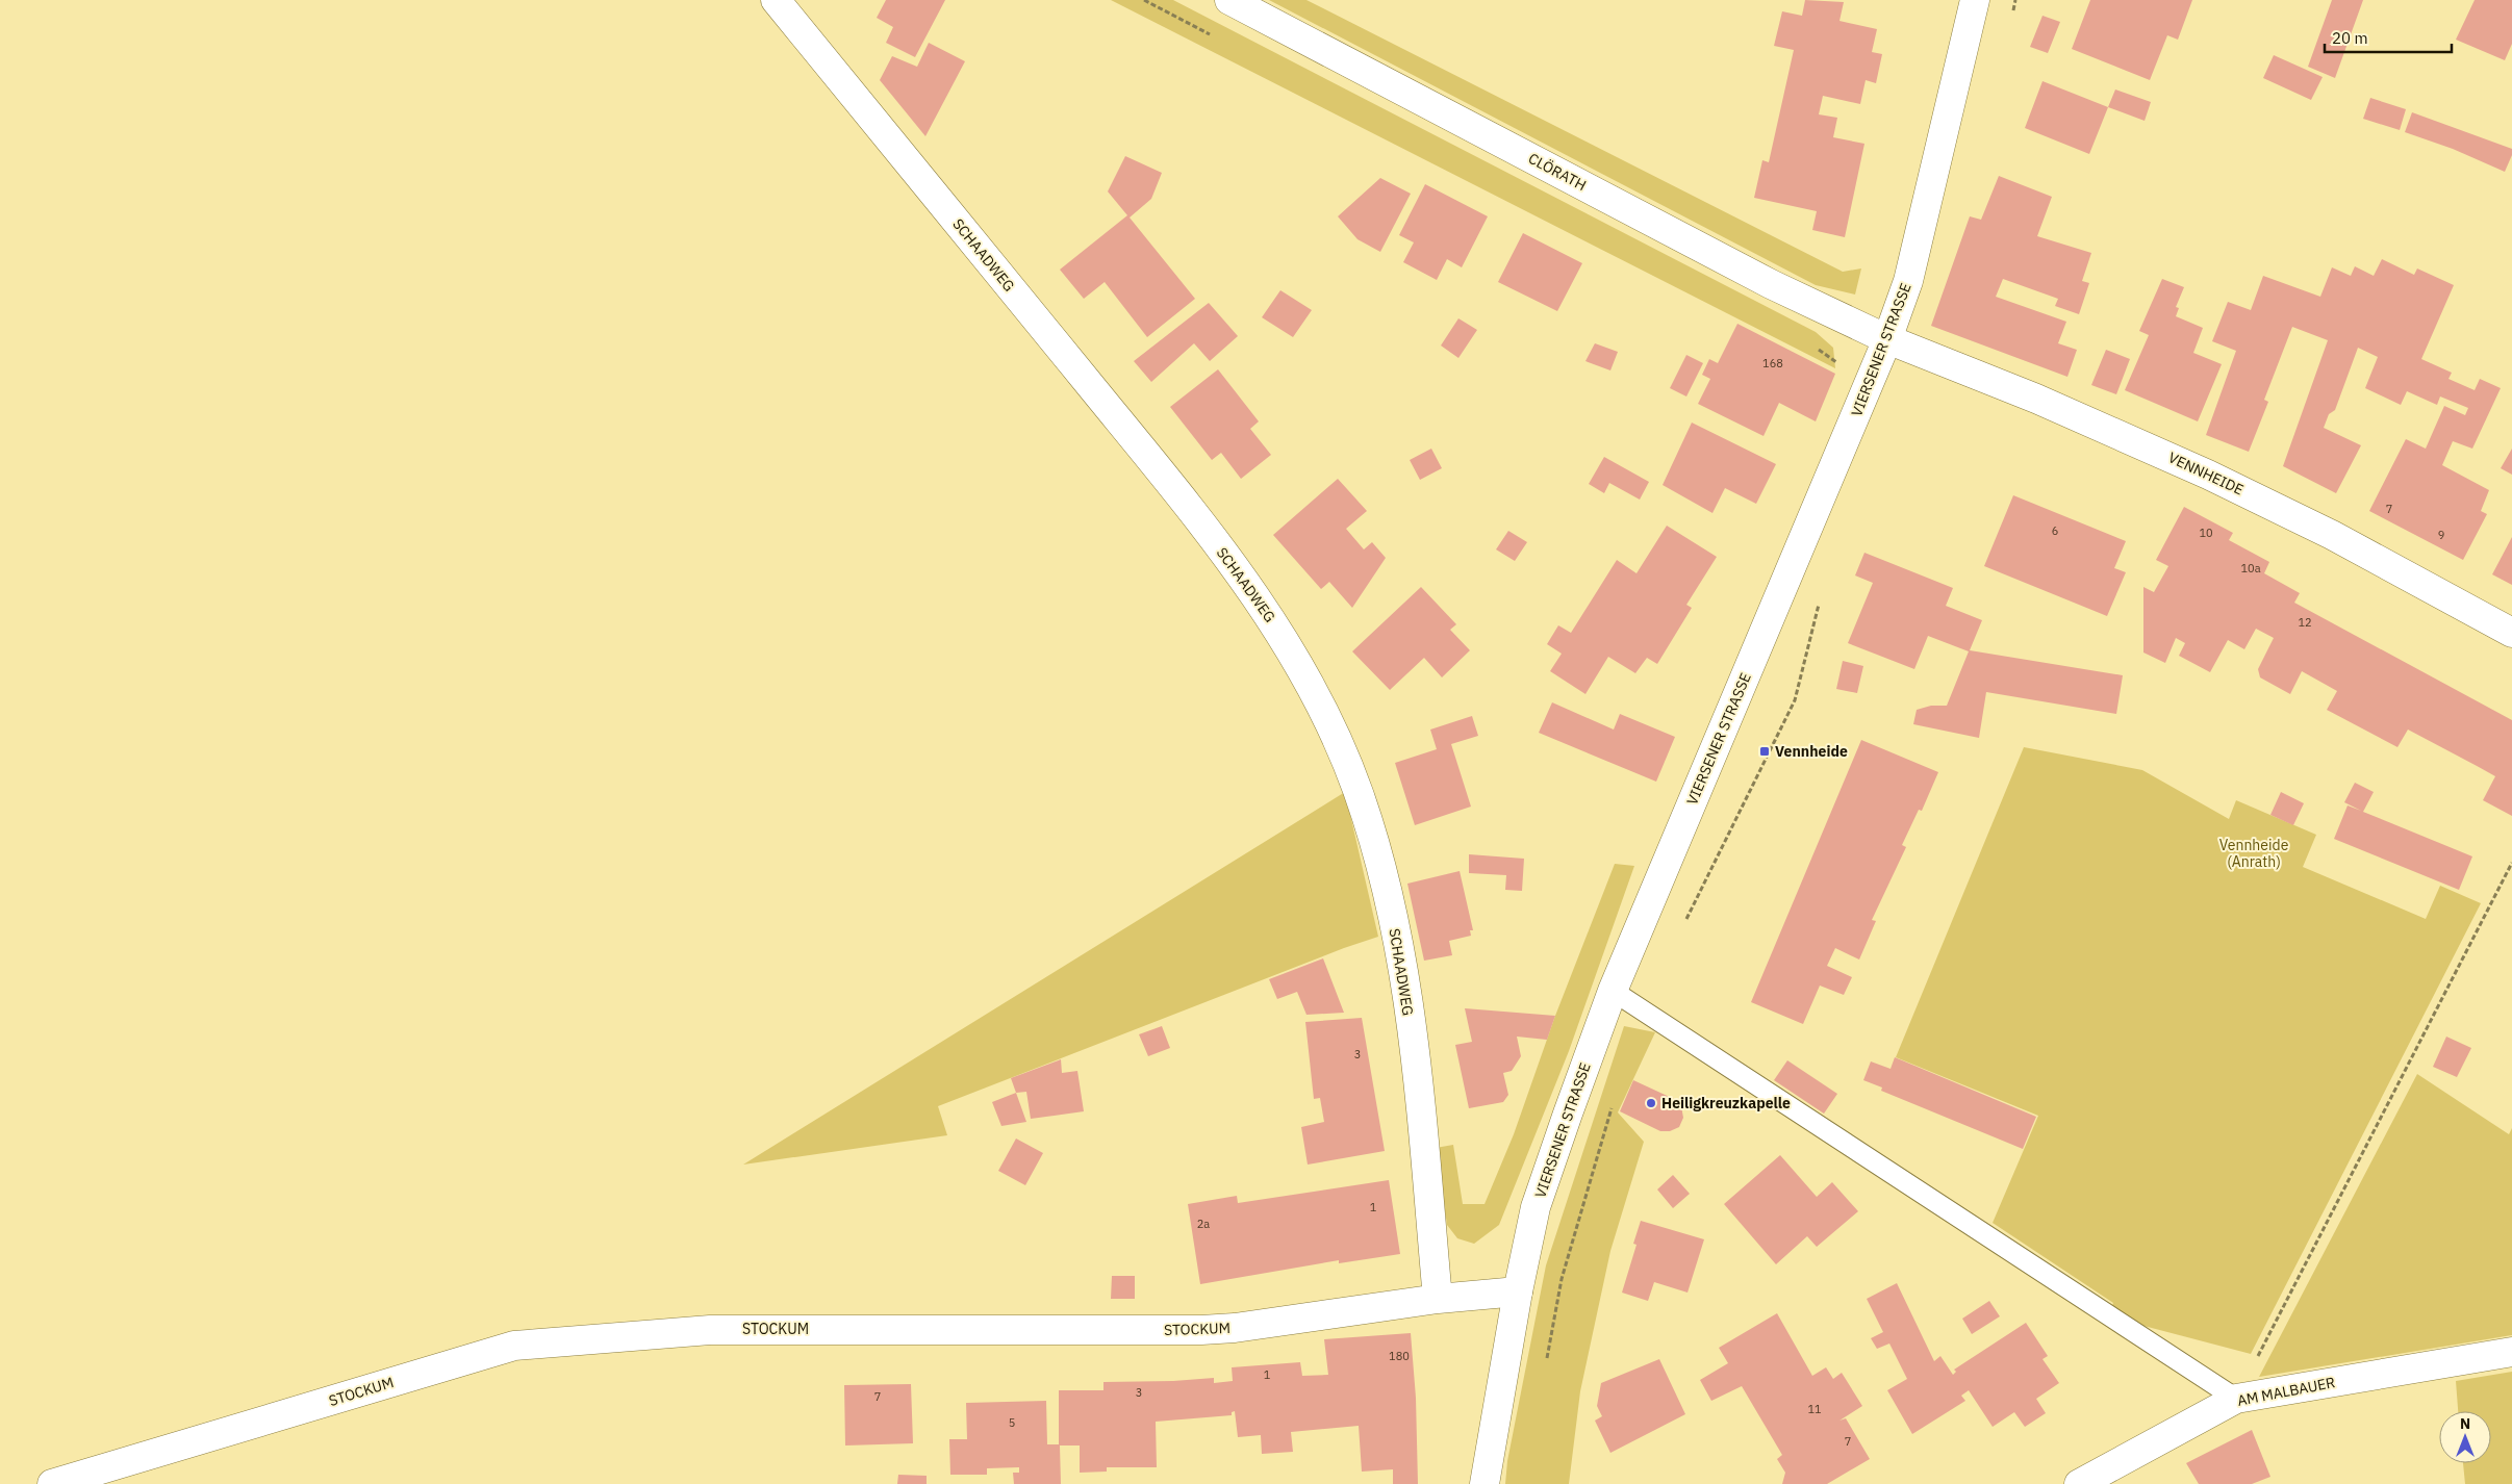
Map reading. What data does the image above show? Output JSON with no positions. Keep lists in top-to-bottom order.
{
  "streets": {
    "street": [
      "CLÖRATH",
      "SCHAADWEG",
      "VIERSENER STRASSE",
      "VENNHEIDE",
      "STOCKUM",
      "AM MALBAUER"
    ]
  },
  "crossings": [
    ["CLÖRATH", "VIERSENER STRASSE"],
    ["CLÖRATH", "VENNHEIDE"],
    ["SCHAADWEG", "STOCKUM"],
    ["VIERSENER STRASSE", "VENNHEIDE"],
    ["VIERSENER STRASSE", "STOCKUM"]
  ],
  "parks": ["Vennheide (Anrath)"],
  "places": {
    "transit": ["Vennheide"],
    "other": ["Heiligkreuzkapelle"]
  },
  "house_numbers": [
    "168",
    "7",
    "6",
    "10",
    "9",
    "10a",
    "12",
    "3",
    "1",
    "2a",
    "180",
    "1",
    "3",
    "7",
    "11",
    "5",
    "7"
  ],
  "scale_bar": "20 m",
  "north": "top"
}
